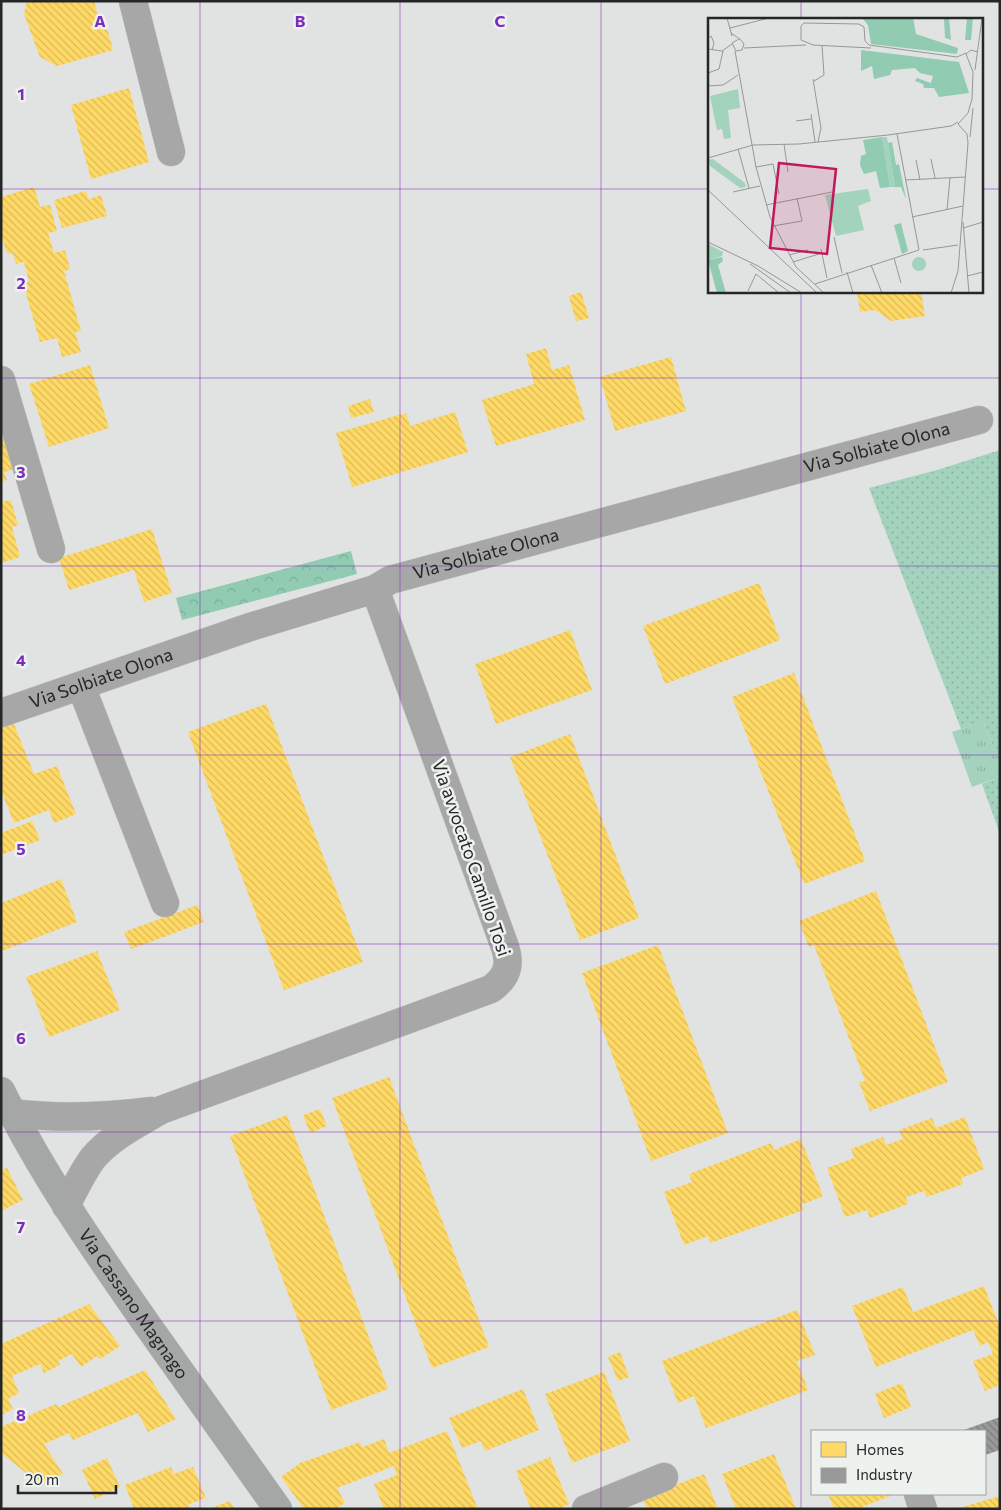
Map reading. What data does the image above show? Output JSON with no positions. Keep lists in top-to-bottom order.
{
  "streets": {
    "street": ["Via Solbiate Olona", "Via avvocato Camillo Tosi", "Via Cassano Magnago"]
  },
  "crossings": [
    ["Via Solbiate Olona", "Via avvocato Camillo Tosi"],
    ["Via avvocato Camillo Tosi", "Via Cassano Magnago"]
  ],
  "legend": ["Homes", "Industry"],
  "scale_bar": "20 m",
  "grid": {
    "columns": ["A", "B", "C"],
    "rows": [
      "1",
      "2",
      "3",
      "4",
      "5",
      "6",
      "7",
      "8"
    ]
  }
}
